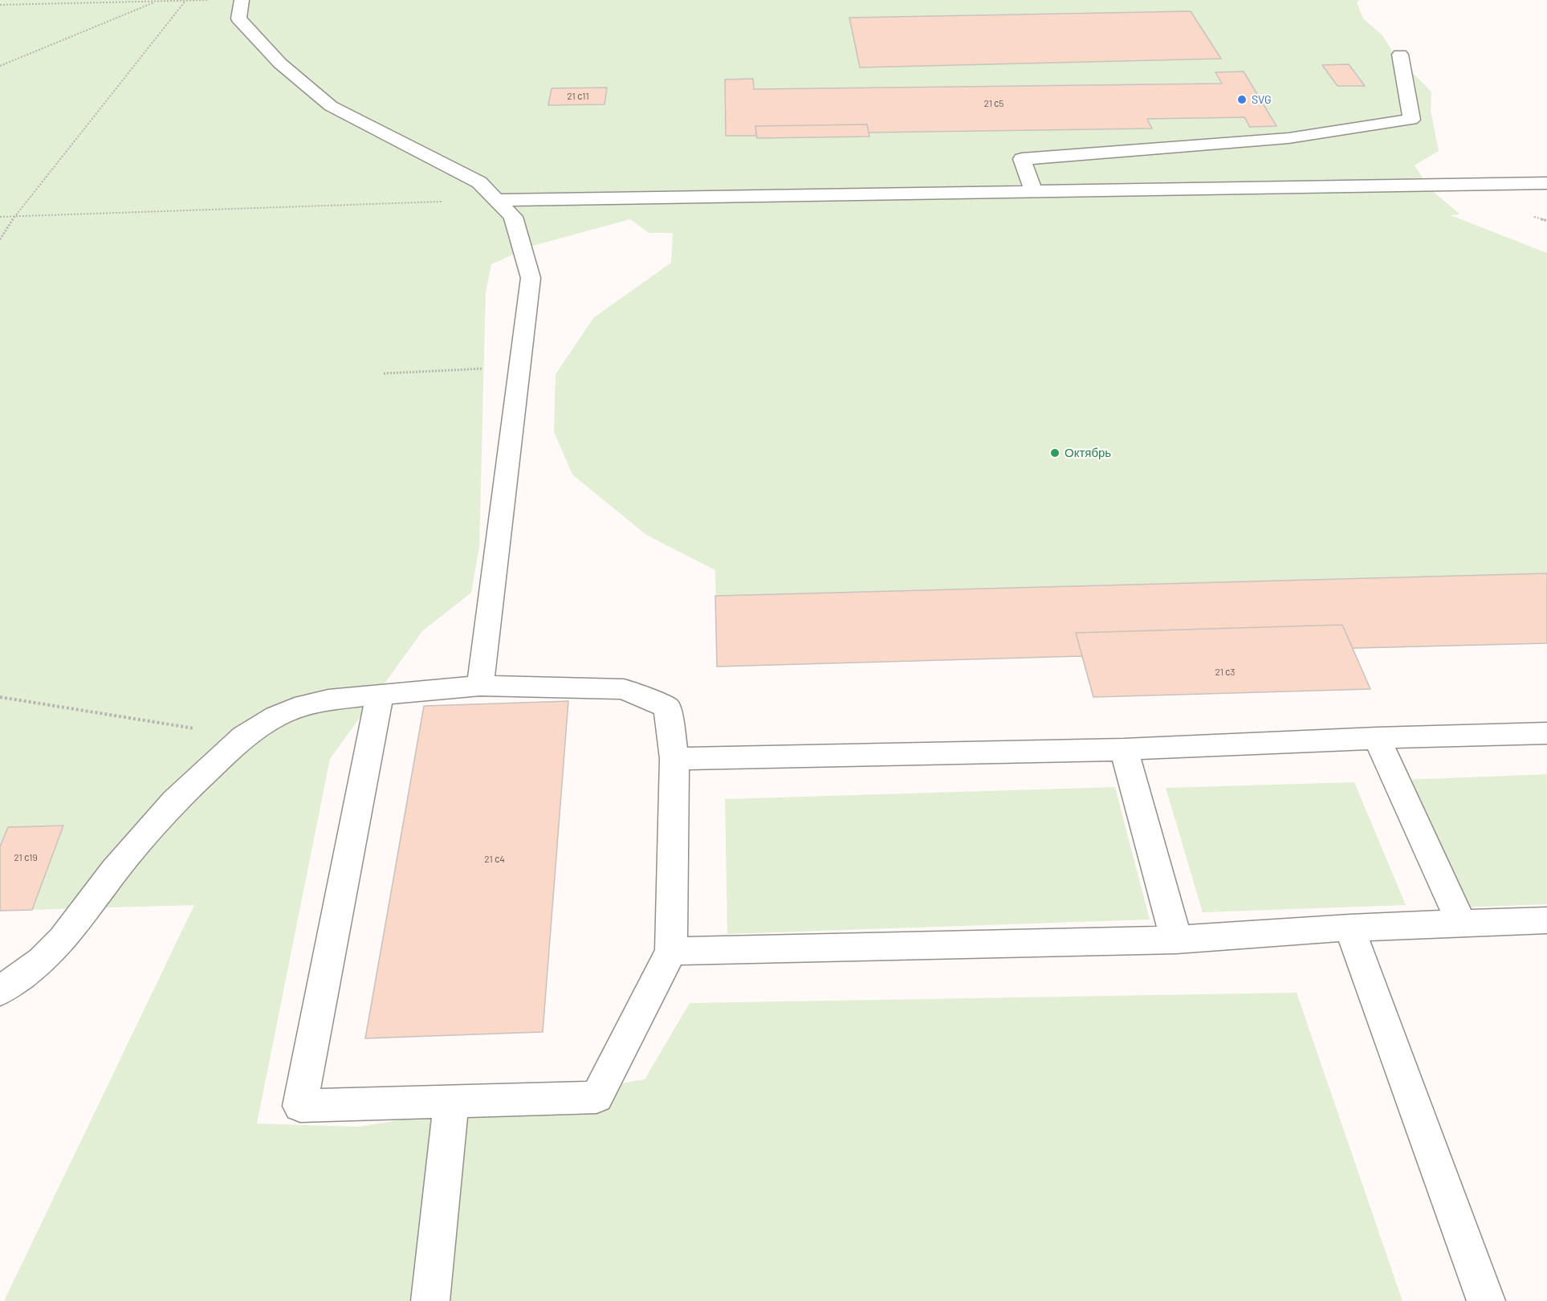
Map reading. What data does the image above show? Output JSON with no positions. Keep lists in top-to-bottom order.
{
  "places": ["SVG", "Октябрь"],
  "house_numbers": [
    "21 с11",
    "21 с5",
    "21 с3",
    "21 с19",
    "21 с4"
  ]
}
